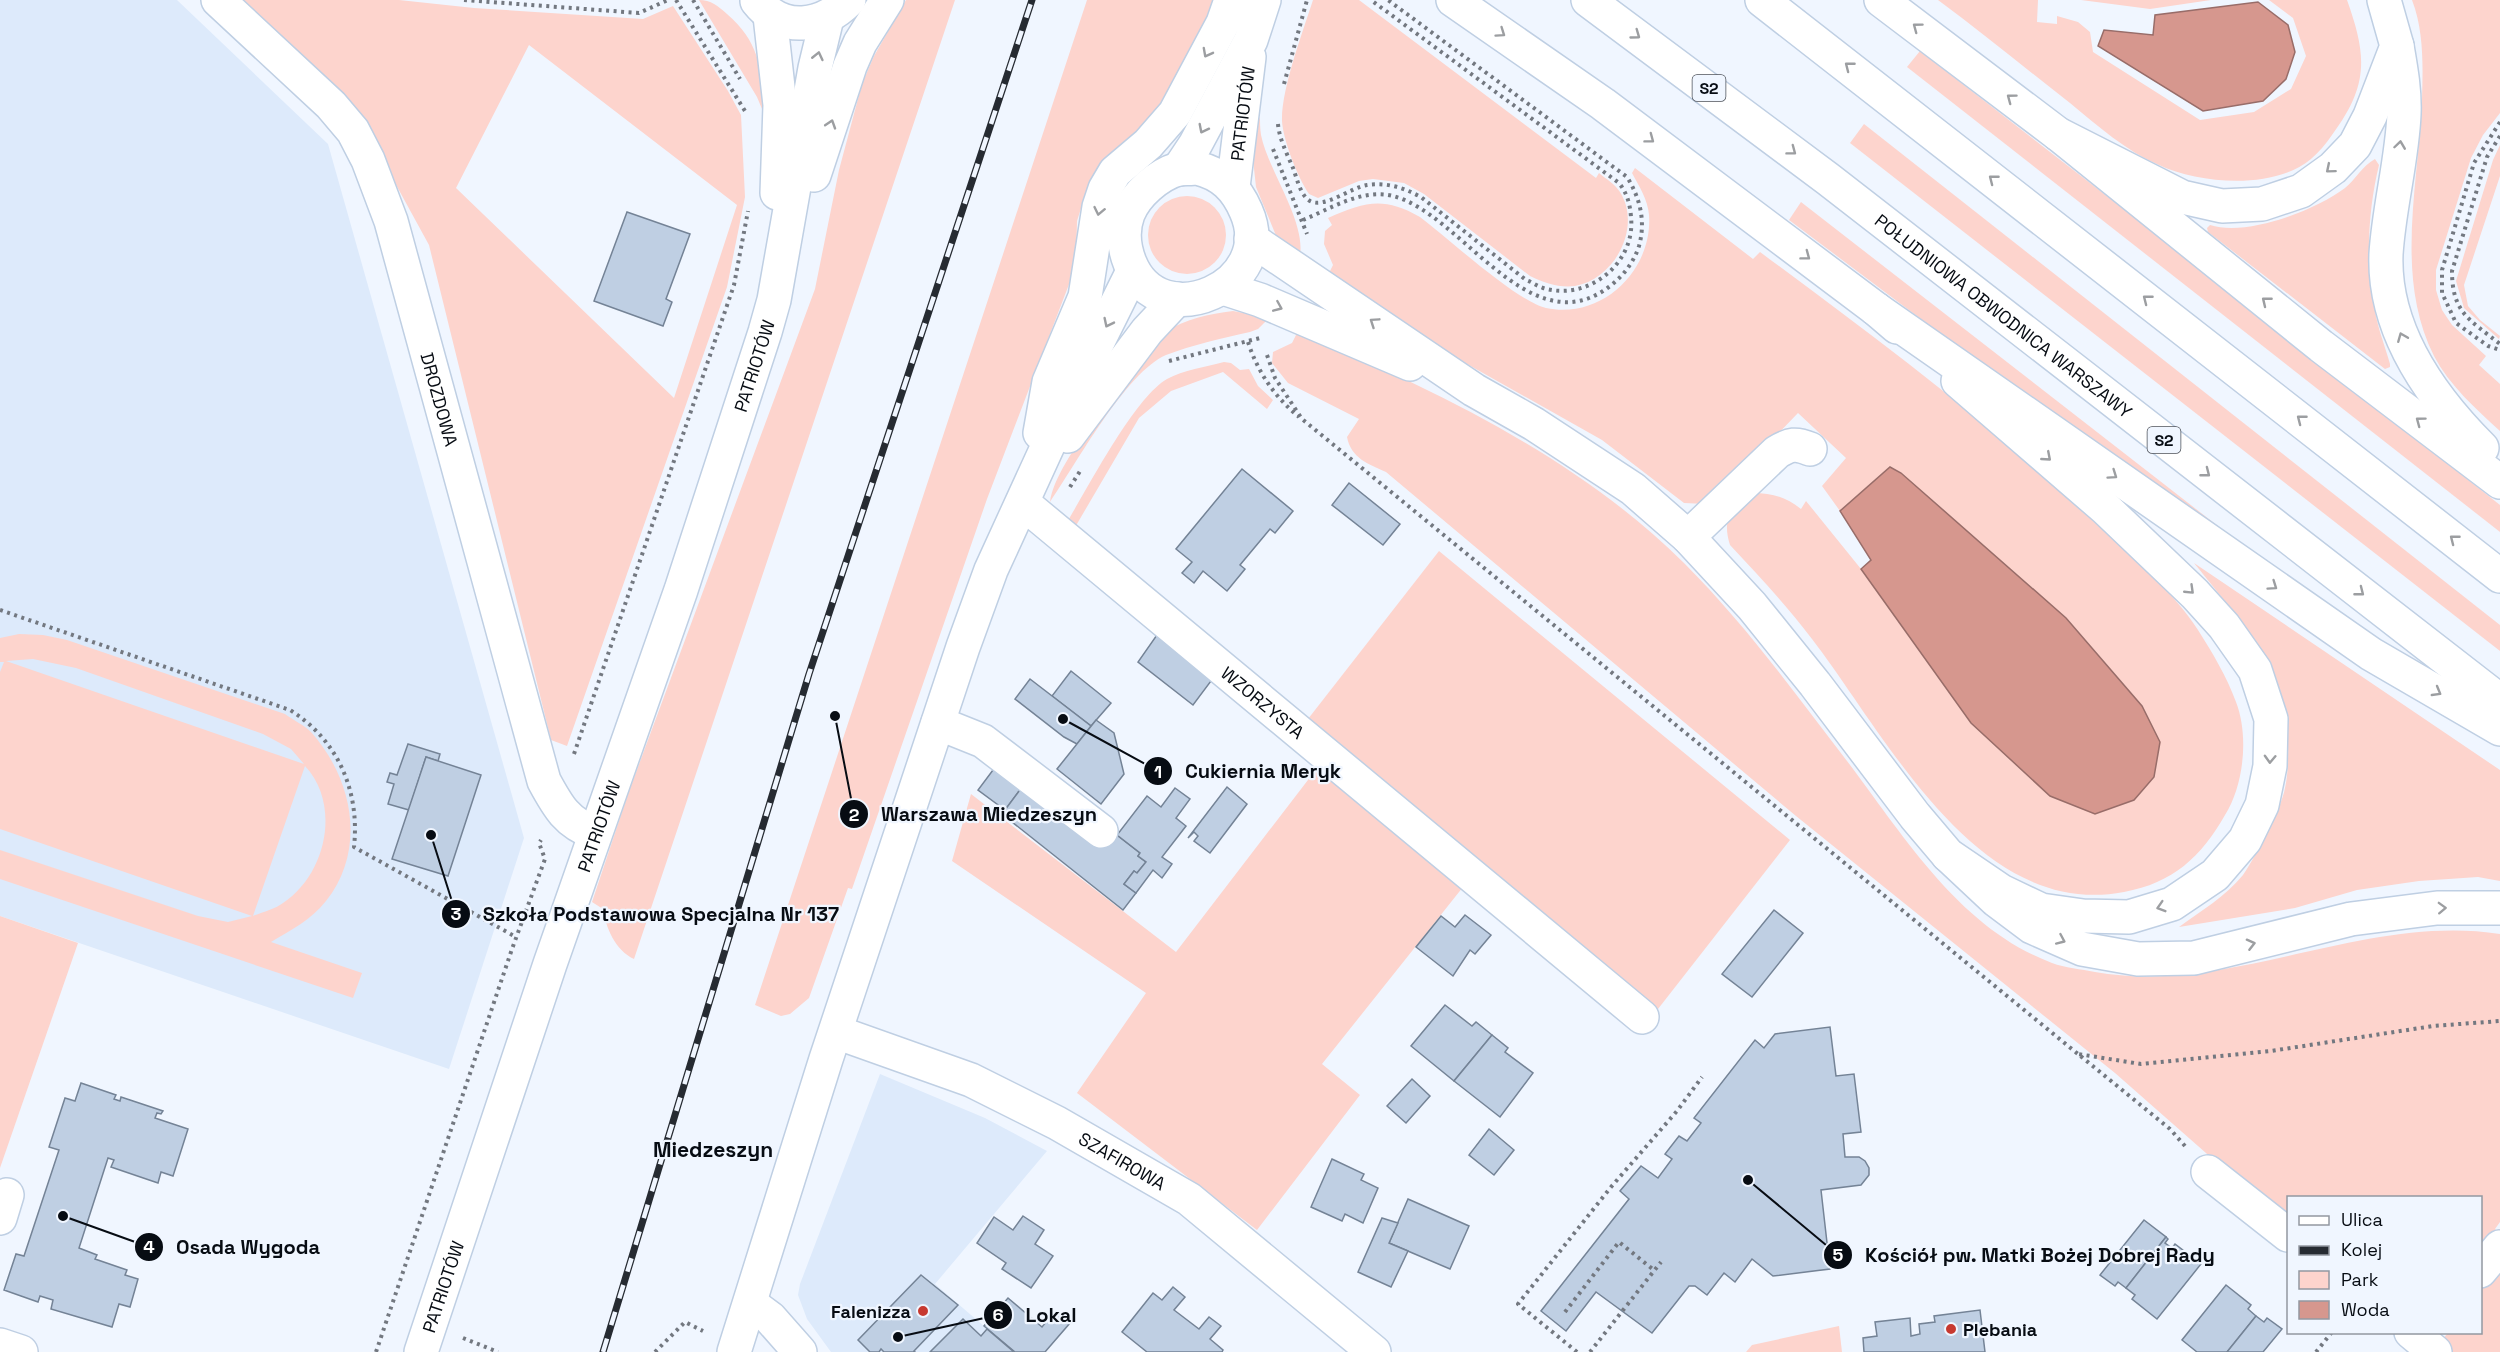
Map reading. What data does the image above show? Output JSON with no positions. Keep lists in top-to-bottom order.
{
  "streets": {
    "main road": [
      "S2",
      "PATRIOTÓW",
      "POŁUDNIOWA OBWODNICA WARSZAWY",
      "DROZDOWA",
      "WZORZYSTA",
      "SZAFIROWA"
    ]
  },
  "crossings": [
    ["PATRIOTÓW", "DROZDOWA"]
  ],
  "districts": ["Miedzeszyn"],
  "places": [
    "Warszawa Miedzeszyn",
    "Cukiernia Meryk",
    "Szkoła Podstawowa Specjalna Nr 137",
    "Kościół pw. Matki Bożej Dobrej Rady",
    "Osada Wygoda",
    "Falenizza",
    "Plebania",
    "Lokal"
  ],
  "legend": [
    "Ulica",
    "Kolej",
    "Park",
    "Woda"
  ]
}
